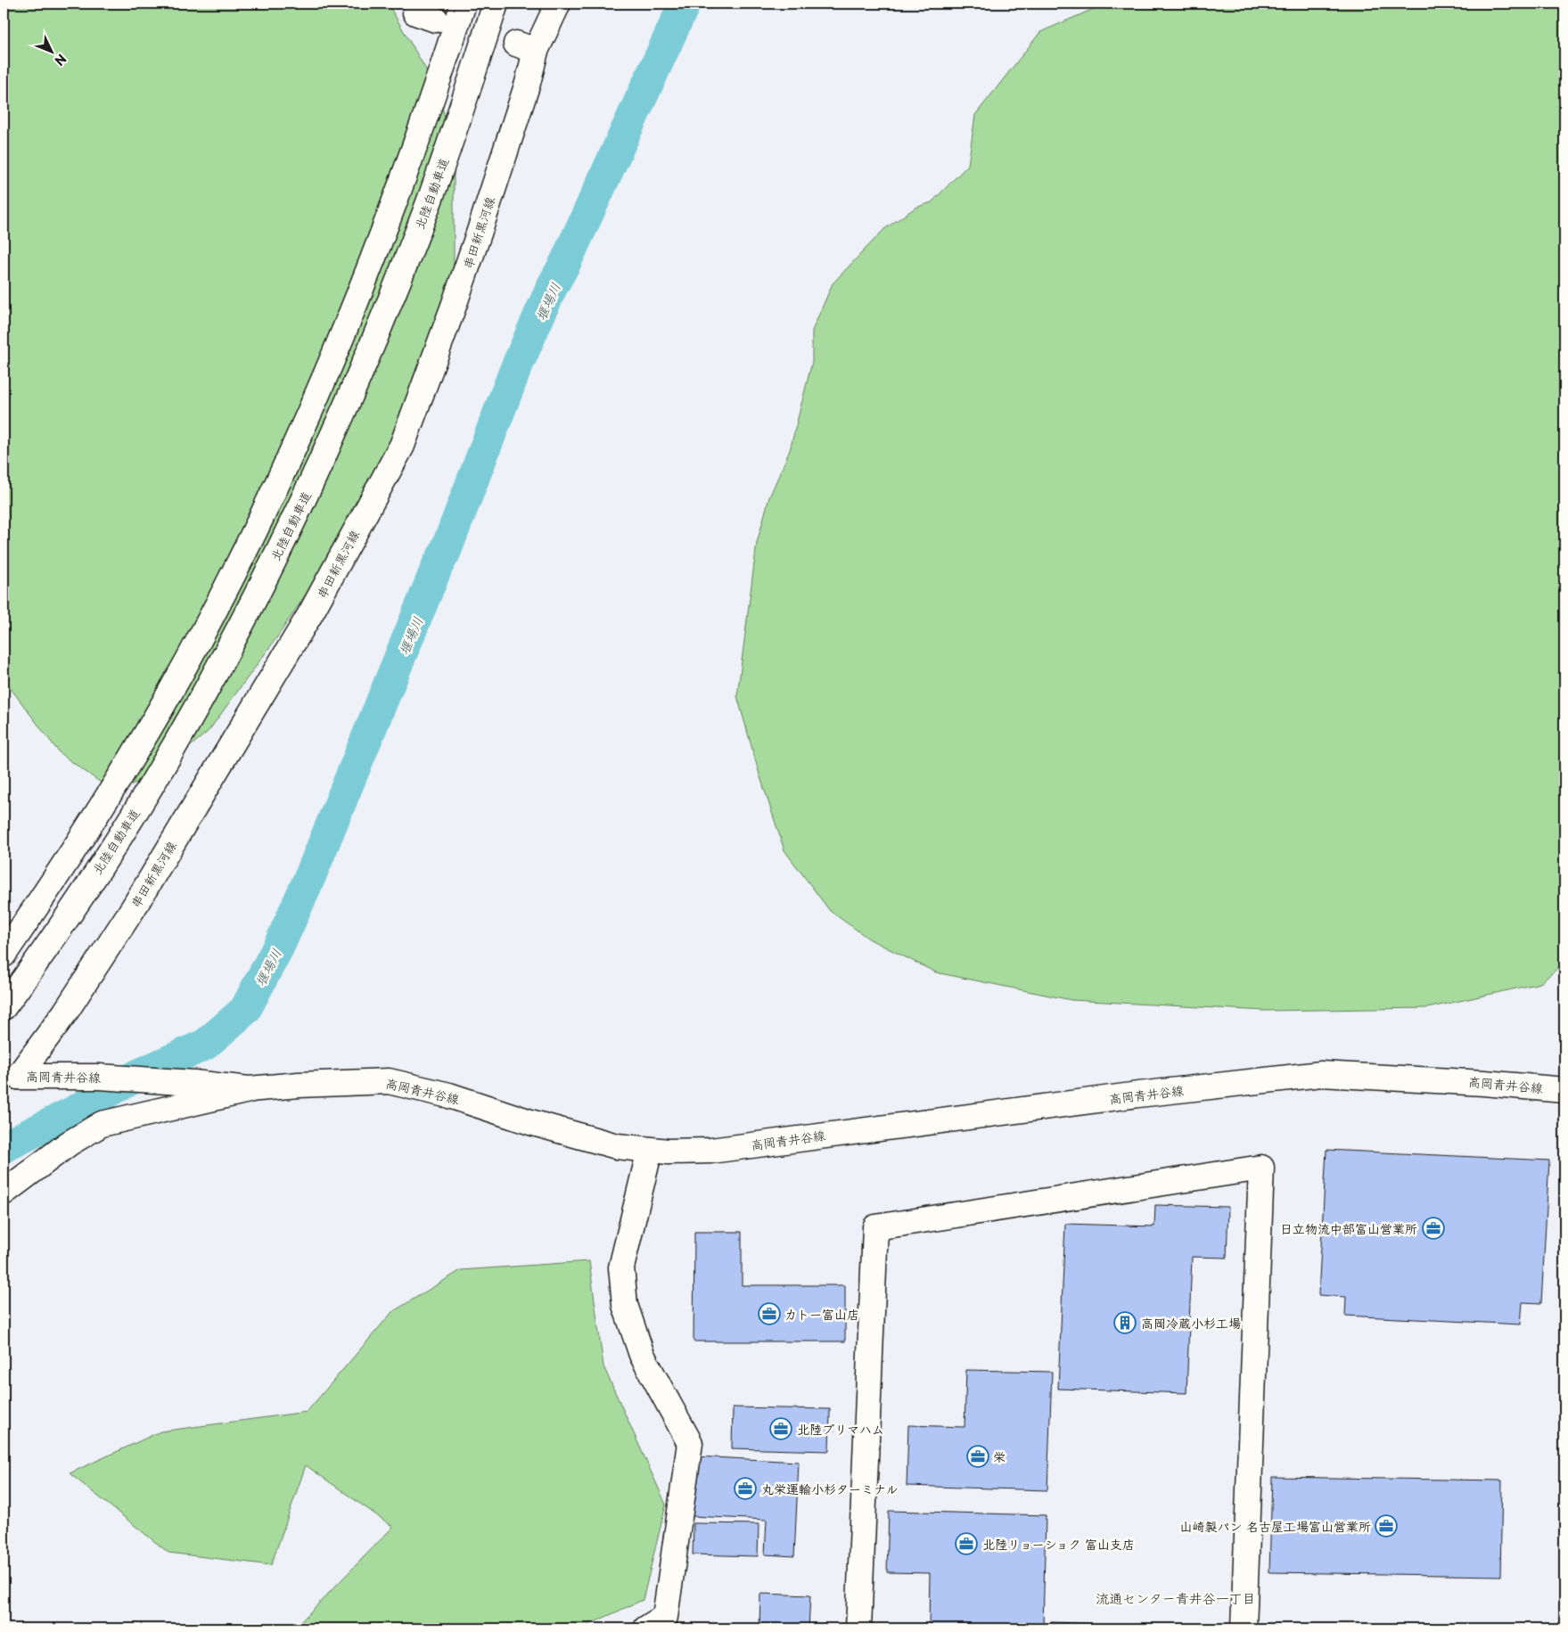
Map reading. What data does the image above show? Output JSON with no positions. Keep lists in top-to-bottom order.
{
  "streets": {
    "main road": ["北陸自動車道", "串田新黒河線", "高岡青井谷線"]
  },
  "crossings": [
    ["串田新黒河線", "高岡青井谷線"]
  ],
  "districts": ["流通センター青井谷一丁目"],
  "water": ["堰場川"],
  "places": {
    "office": [
      "日立物流中部富山営業所",
      "カトー富山店",
      "北陸プリマハム",
      "栄",
      "丸栄運輸小杉ターミナル",
      "山崎製パン 名古屋工場富山営業所",
      "北陸リョーショク 富山支店"
    ],
    "building": ["高岡冷蔵小杉工場"]
  },
  "north": "bottom right"
}
